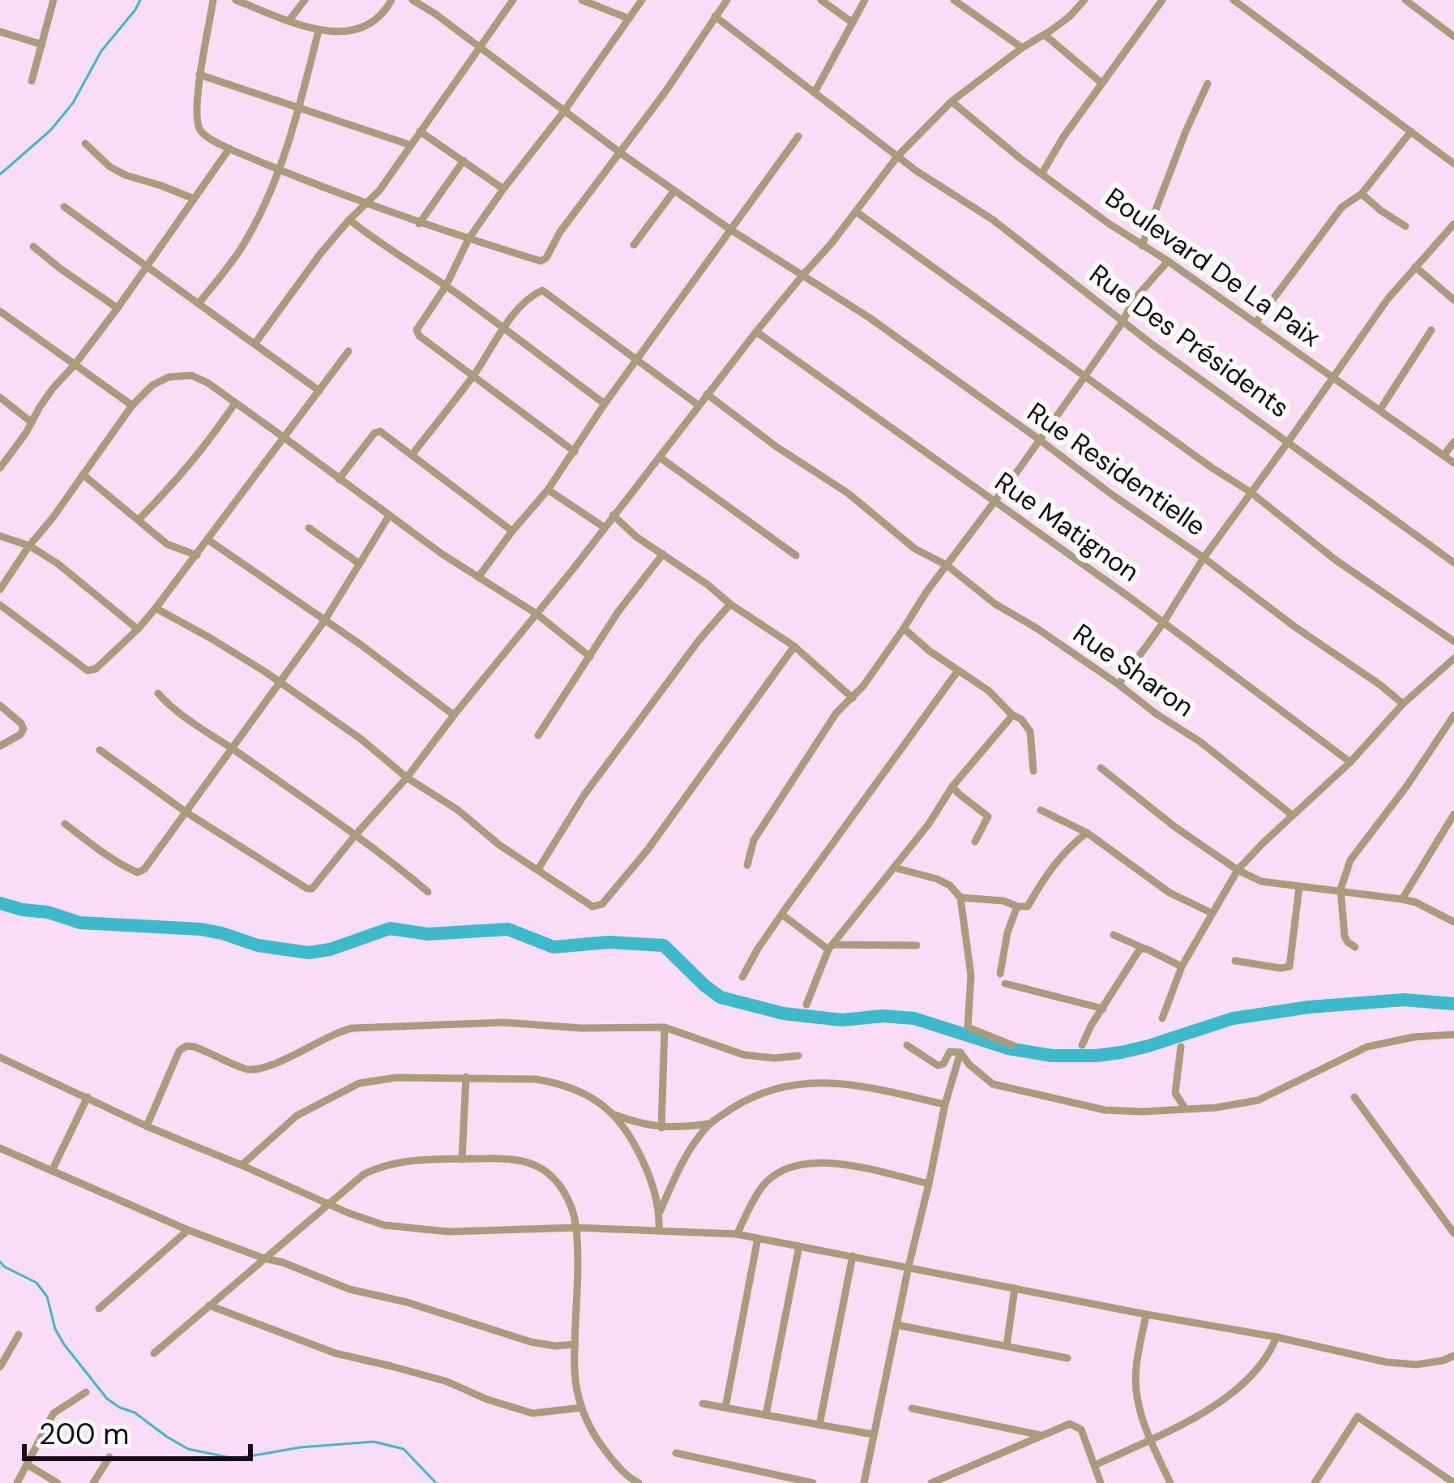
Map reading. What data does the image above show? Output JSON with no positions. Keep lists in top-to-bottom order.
{
  "streets": {
    "street": [
      "Boulevard De La Paix",
      "Rue Des Présidents",
      "Rue Residentielle",
      "Rue Matignon",
      "Rue Sharon"
    ]
  },
  "scale_bar": "200 m"
}
